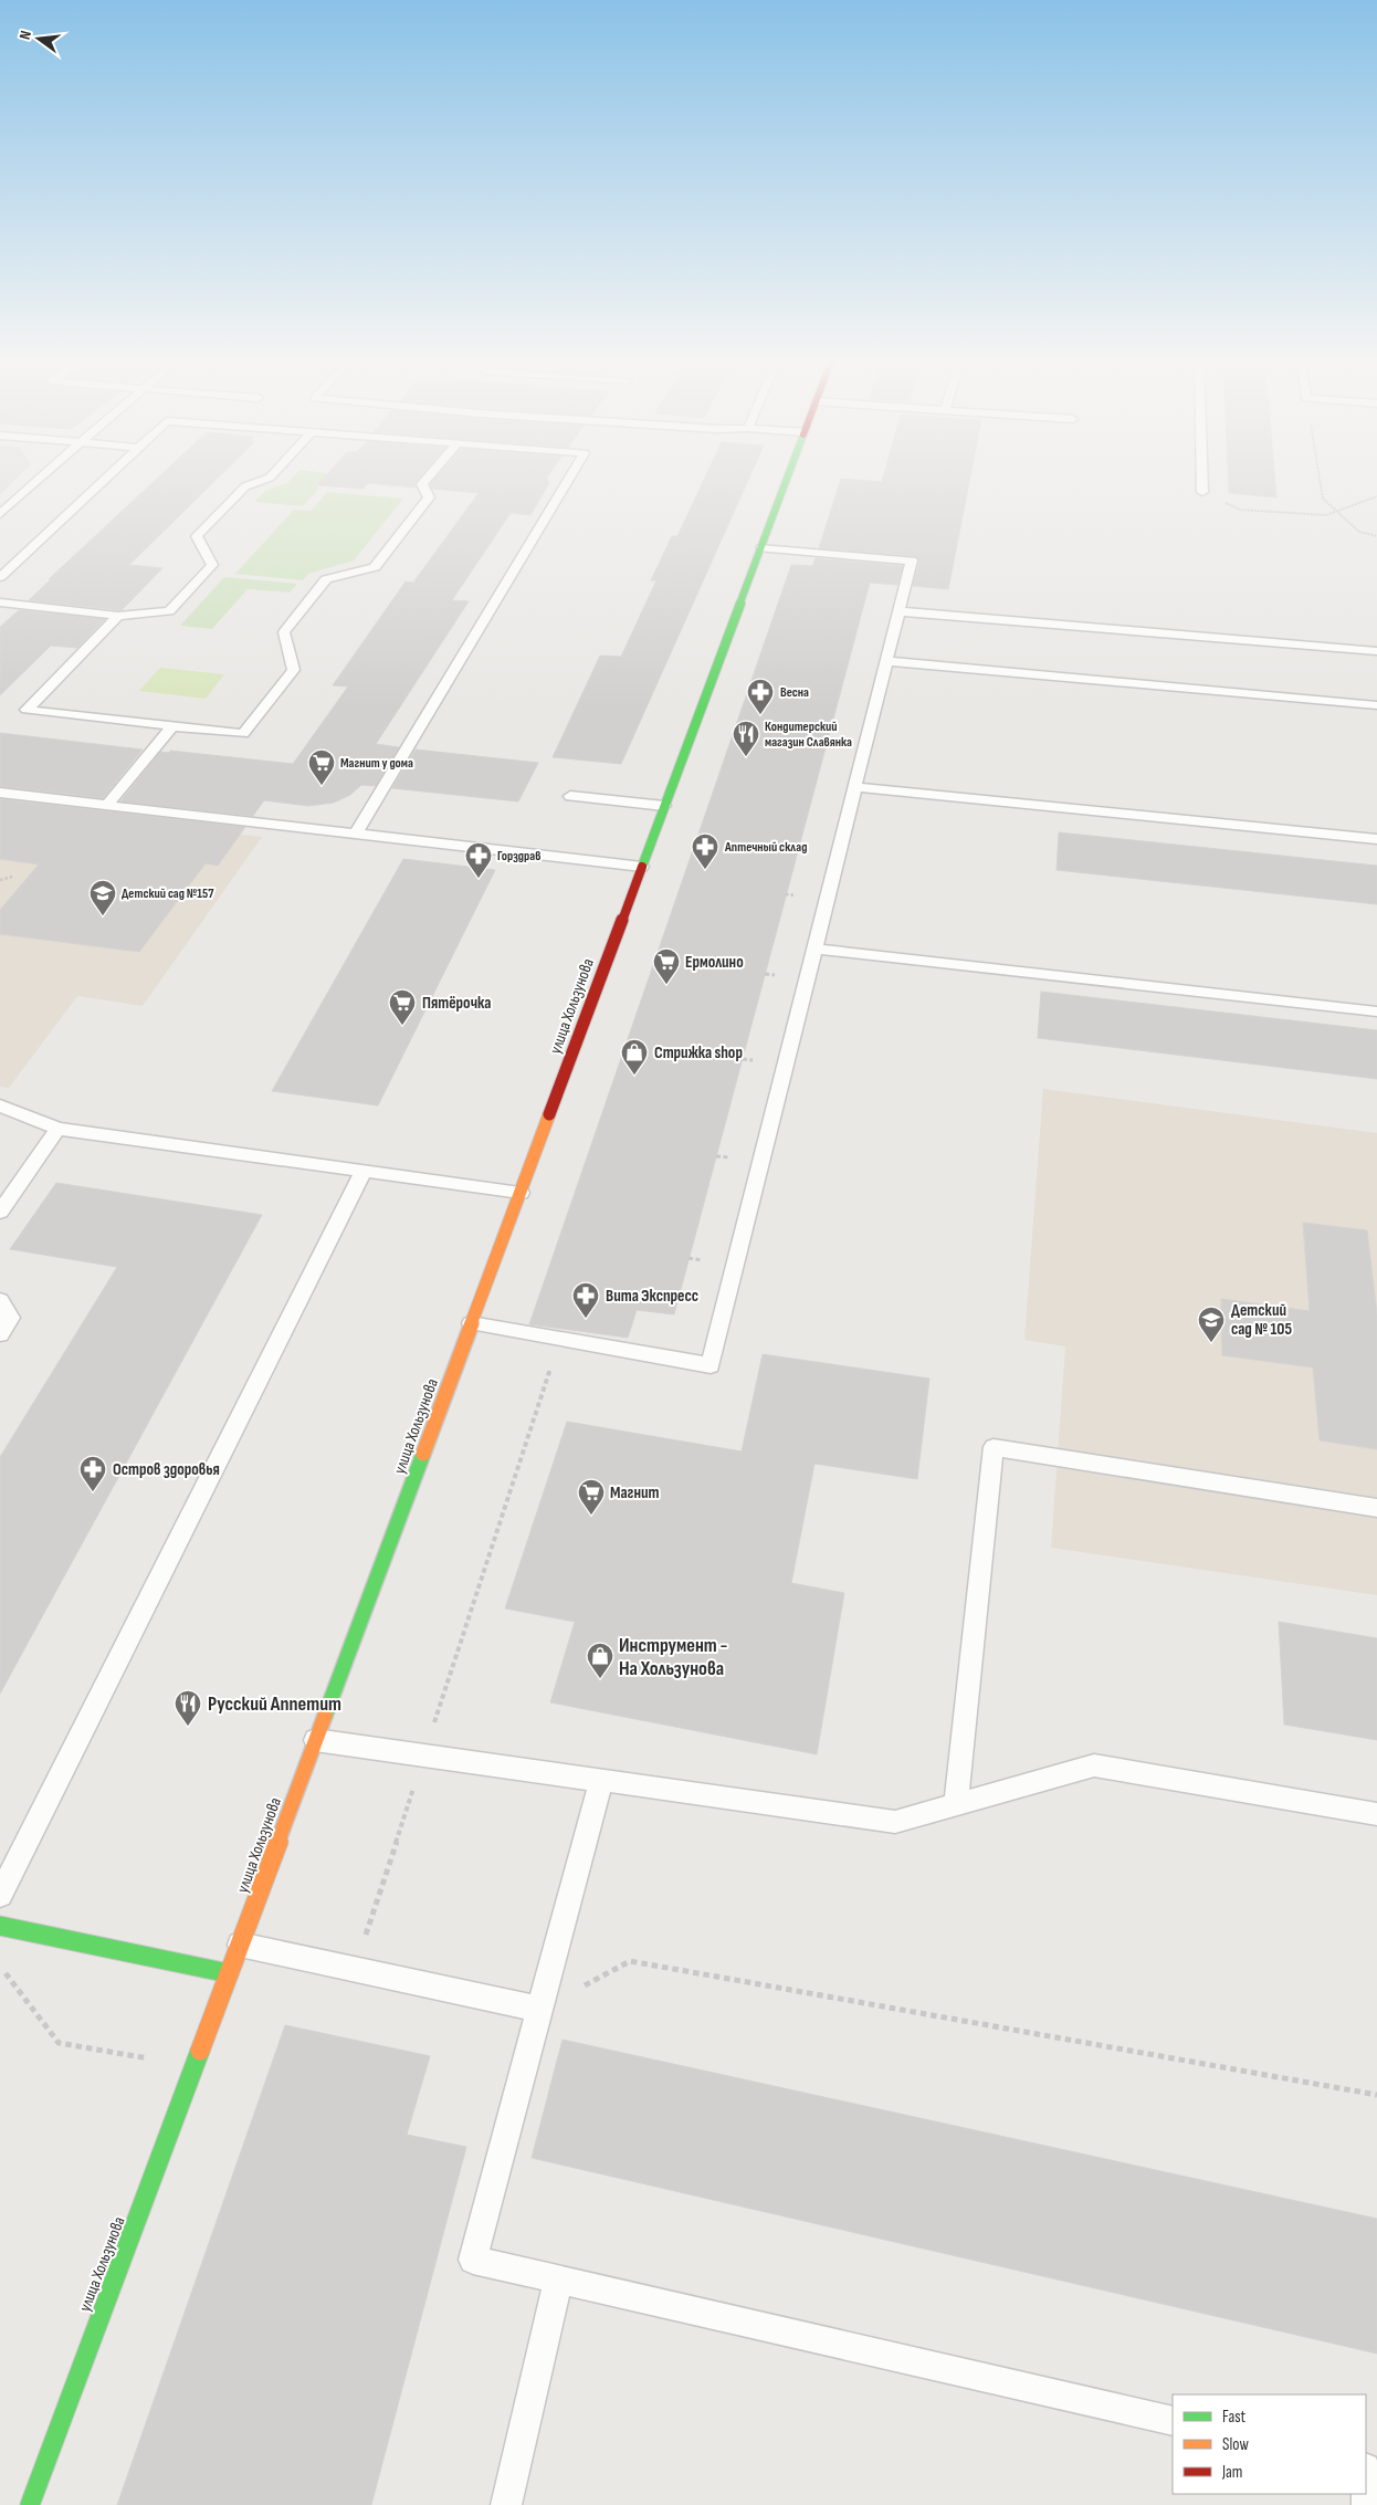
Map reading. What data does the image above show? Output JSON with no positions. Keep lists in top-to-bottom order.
{
  "streets": {
    "street": ["улица Хользунова"]
  },
  "places": {
    "pharmacy": [
      "Весна",
      "Аптечный склад",
      "Горздрав",
      "Вита Экспресс",
      "Остров здоровья"
    ],
    "restaurant": ["Кондитерский магазин Славянка", "Русский Аппетит"],
    "supermarket": [
      "Магнит у дома",
      "Ермолино",
      "Пятёрочка",
      "Магнит"
    ],
    "school or university": ["Детский сад №157", "Детский сад № 105"],
    "shop": ["Стрижка shop", "Инструмент - На Хользунова"]
  },
  "legend": ["Fast", "Slow", "Jam"],
  "north": "left"
}
